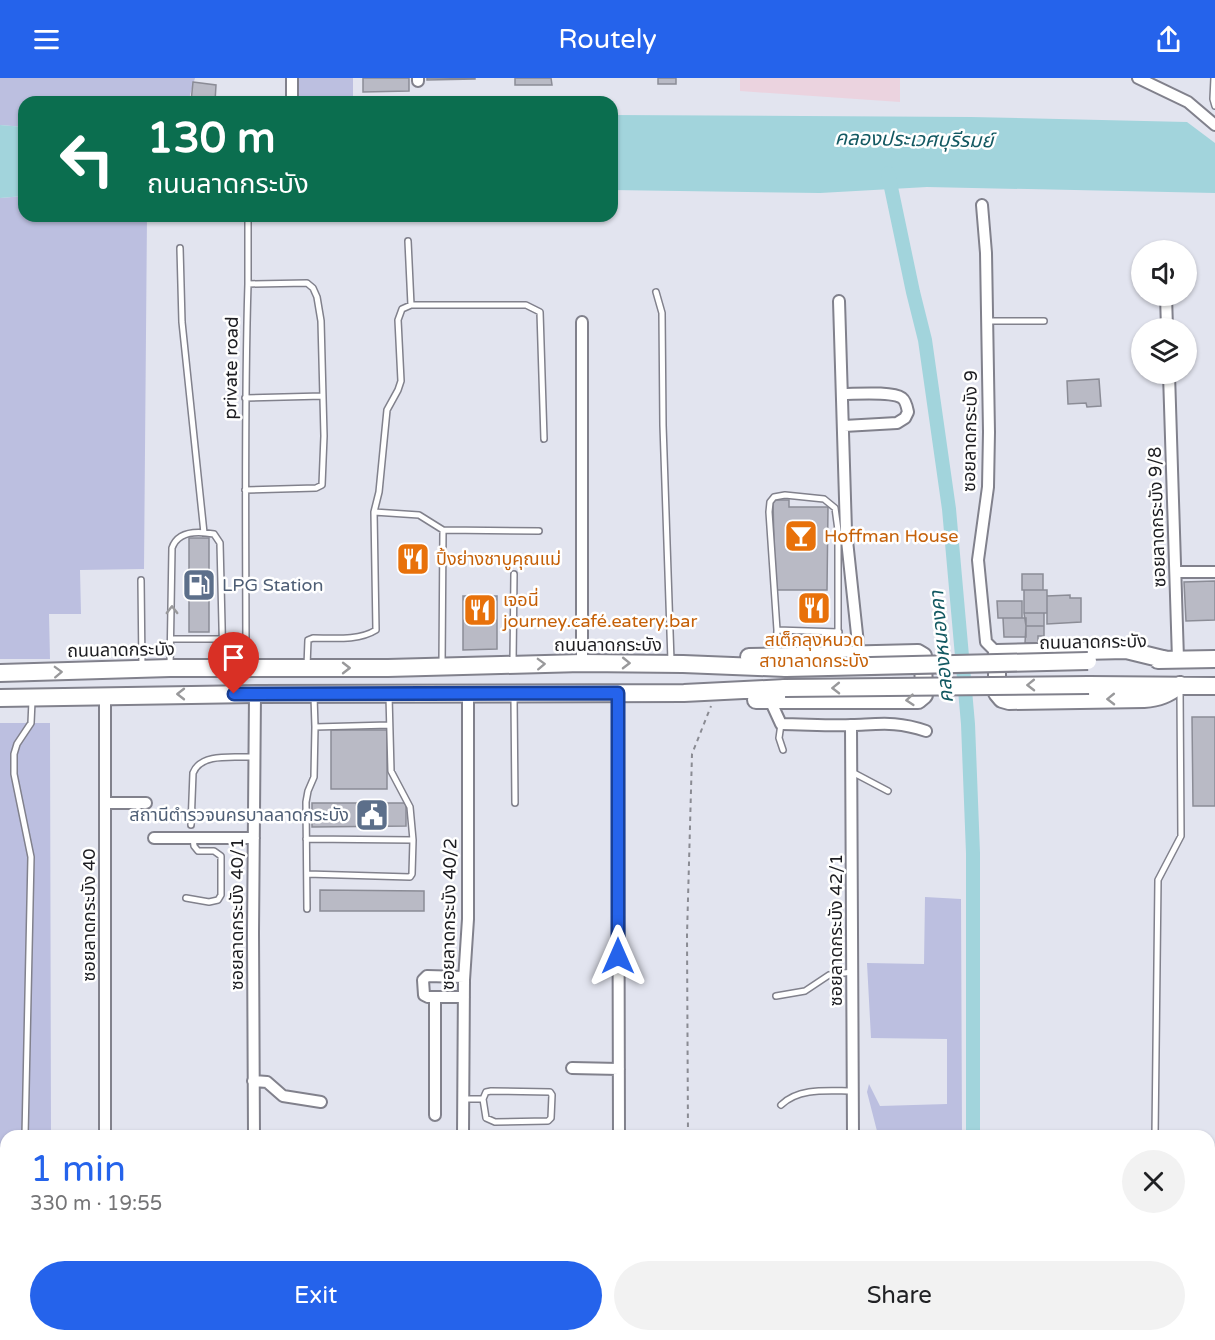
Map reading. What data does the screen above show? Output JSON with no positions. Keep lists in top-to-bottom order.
{
  "streets": {
    "main road": ["ถนนลาดกระบัง"],
    "street": [
      "ซอยลาดกระบัง 9",
      "ซอยลาดกระบัง 9/8",
      "ซอยลาดกระบัง 40/1",
      "ซอยลาดกระบัง 40/2",
      "ซอยลาดกระบัง 40",
      "ซอยลาดกระบัง 42/1"
    ],
    "lane": ["private road"]
  },
  "crossings": [
    ["private road", "ถนนลาดกระบัง"],
    ["ซอยลาดกระบัง 9/8", "ถนนลาดกระบัง"]
  ],
  "water": ["คลองประเวศบุรีรมย์", "คลองหนองคา"],
  "places": {
    "bar": ["Hoffman House"],
    "restaurant": ["ปิ้งย่างชาบูคุณแม่", "สเต็กลุงหนวด สาขาลาดกระบัง", "เจอนี่ journey.café.eatery.bar"],
    "fuel station": ["LPG Station"],
    "public building": ["สถานีตำรวจนครบาลลาดกระบัง"]
  },
  "page": {
    "header": "Routely",
    "turn": ["130 m", "ถนนลาดกระบัง"],
    "heading": ["1 min", "330 m · 19:55"],
    "buttons": ["Exit", "Share"]
  }
}
